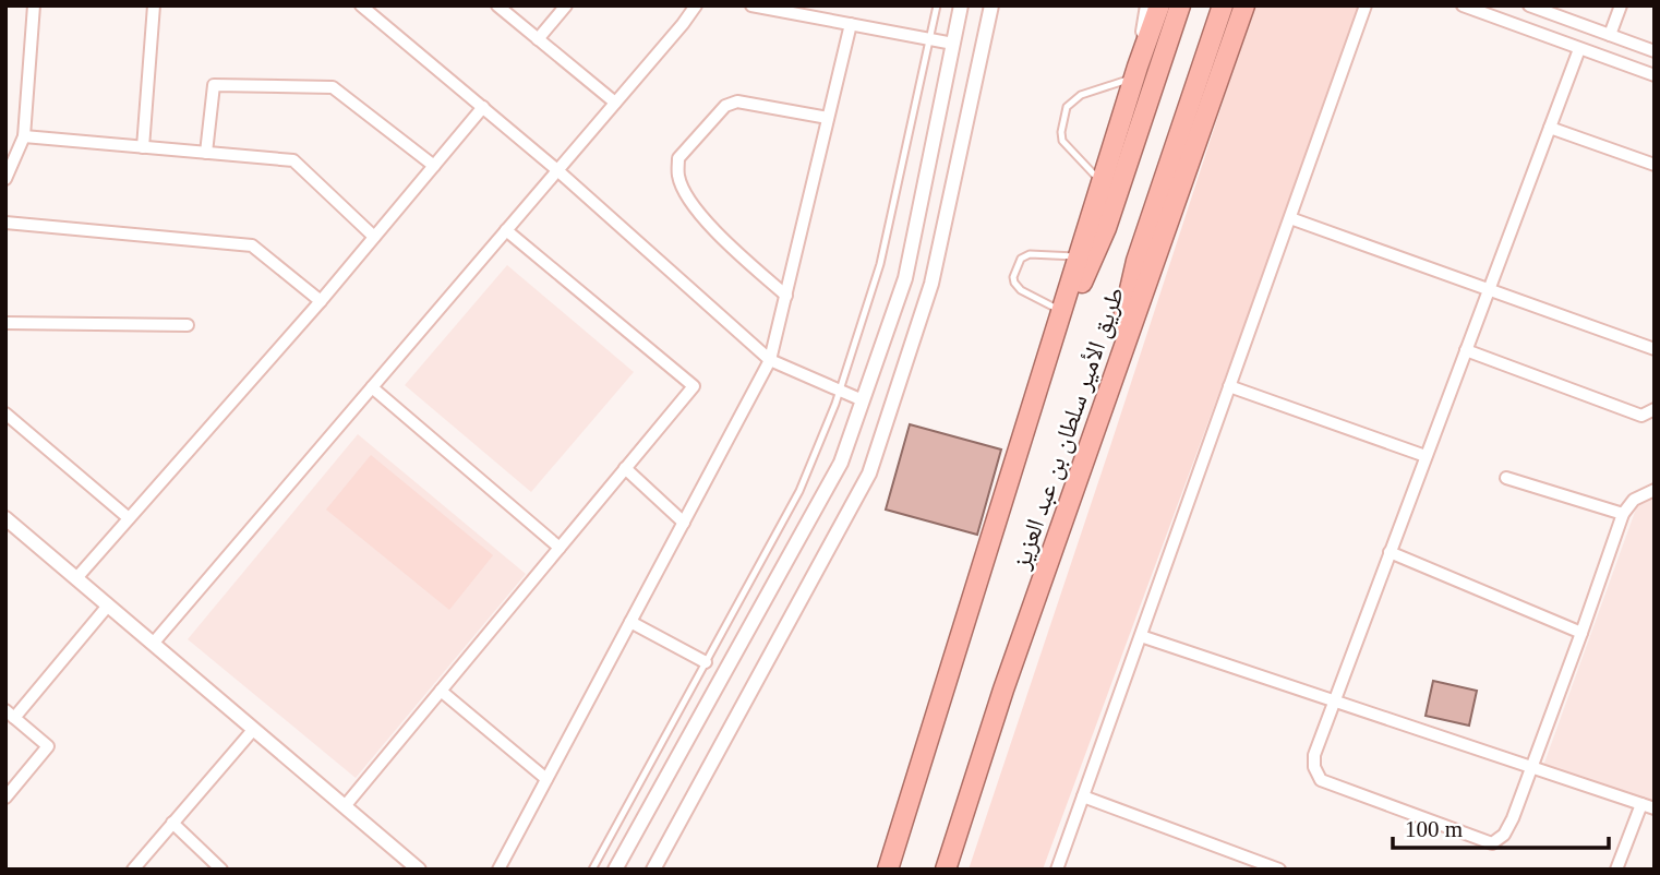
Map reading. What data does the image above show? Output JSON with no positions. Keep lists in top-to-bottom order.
{
  "streets": {
    "highway": ["طريق الأمير سلطان بن عبد العزيز"]
  },
  "scale_bar": "100 m"
}
